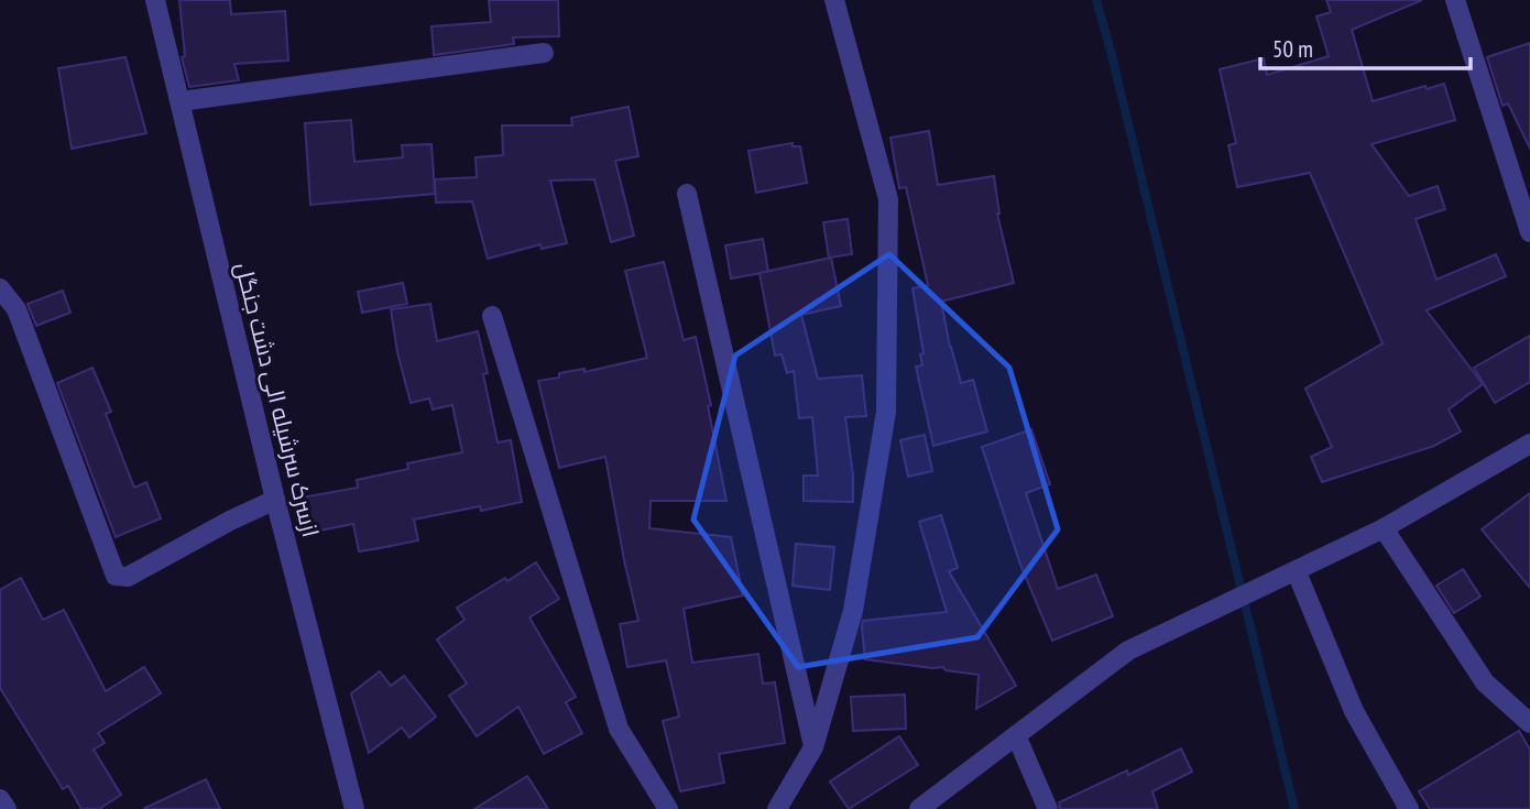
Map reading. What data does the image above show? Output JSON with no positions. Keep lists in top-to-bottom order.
{
  "streets": {
    "street": ["ازسرک سرشیله الی دشت جنگل"]
  },
  "scale_bar": "50 m"
}
